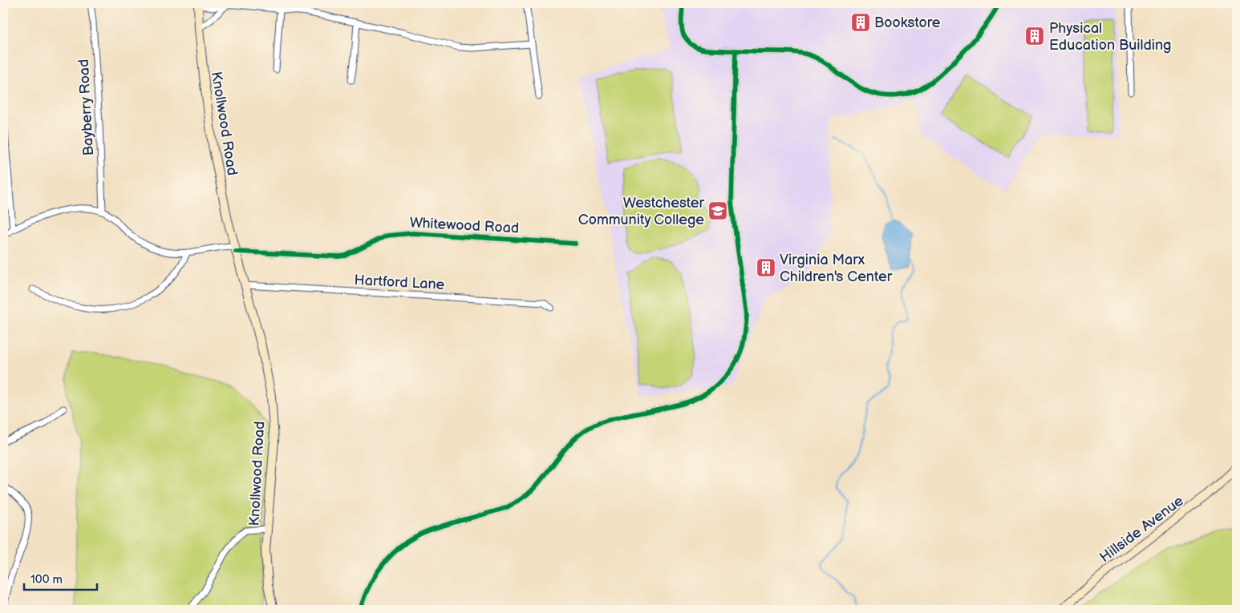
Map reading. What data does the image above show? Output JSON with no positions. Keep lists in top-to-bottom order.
{
  "streets": {
    "main road": ["Knollwood Road", "Hillside Avenue"],
    "street": ["Bayberry Road", "Whitewood Road", "Hartford Lane"]
  },
  "crossings": [
    ["Knollwood Road", "Whitewood Road"],
    ["Knollwood Road", "Hartford Lane"]
  ],
  "places": {
    "building": ["Bookstore", "Physical Education Building", "Virginia Marx Children's Center"],
    "school or university": ["Westchester Community College"]
  },
  "scale_bar": "100 m"
}
